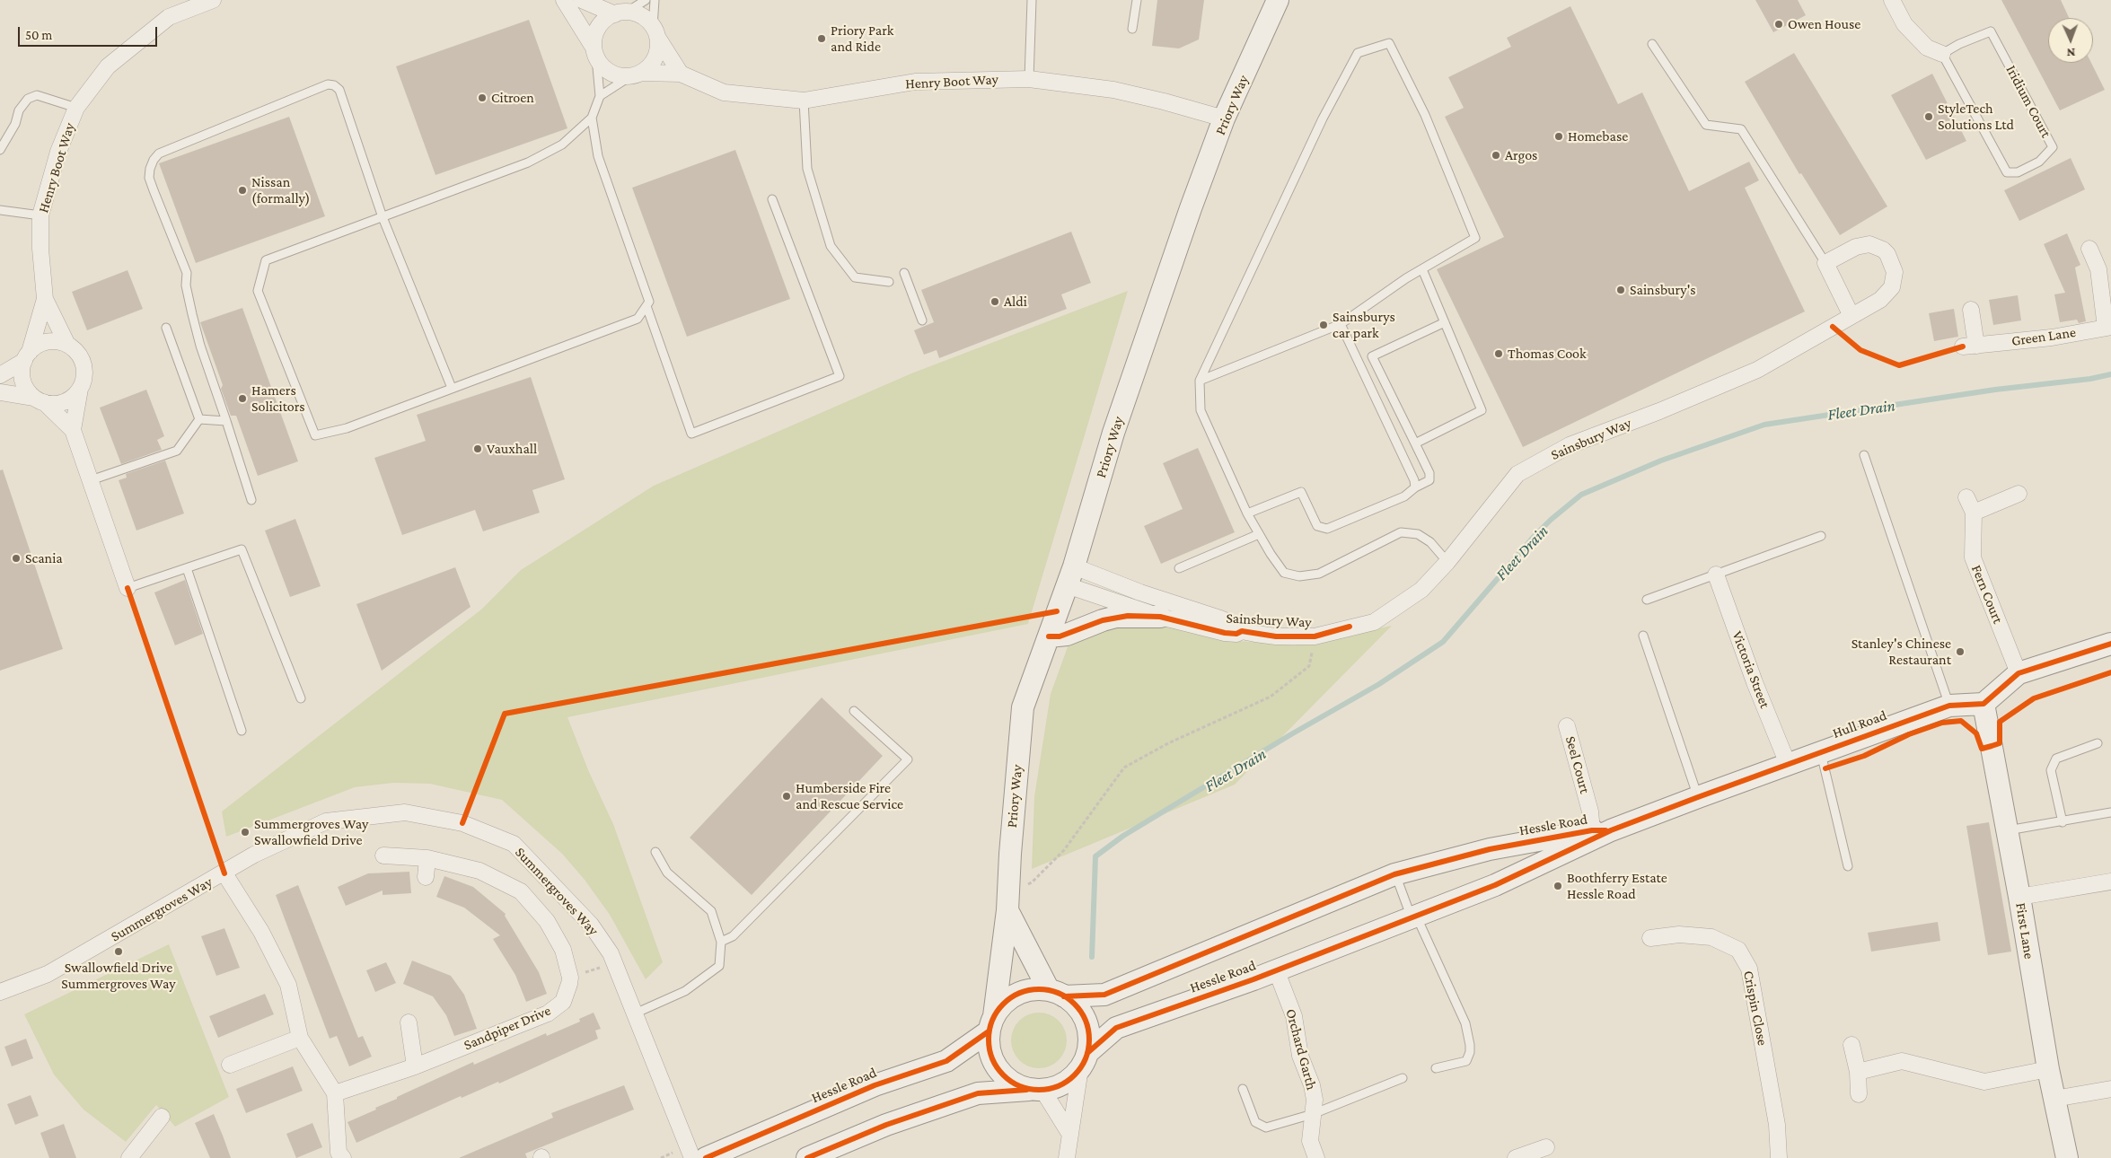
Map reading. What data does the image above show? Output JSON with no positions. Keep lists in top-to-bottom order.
{
  "streets": {
    "street": [
      "Henry Boot Way",
      "Priory Way",
      "Green Lane",
      "Sainsbury Way",
      "Fern Court",
      "Victoria Street",
      "Hull Road",
      "Seel Court",
      "Hessle Road",
      "Summergroves Way",
      "First Lane",
      "Crispin Close",
      "Sandpiper Drive",
      "Orchard Garth"
    ],
    "lane": ["Iridium Court"]
  },
  "crossings": [
    ["Henry Boot Way", "Priory Way"],
    ["Priory Way", "Sainsbury Way"],
    ["Priory Way", "Hessle Road"],
    ["Victoria Street", "Hull Road"],
    ["Hull Road", "Seel Court"],
    ["Hull Road", "Hessle Road"],
    ["Hull Road", "First Lane"],
    ["Seel Court", "Hessle Road"],
    ["Hessle Road", "Orchard Garth"]
  ],
  "water": ["Fleet Drain"],
  "places": [
    "Owen House",
    "Priory Park and Ride",
    "Citroen",
    "StyleTech Solutions Ltd",
    "Homebase",
    "Argos",
    "Nissan (formally)",
    "Sainsbury's",
    "Aldi",
    "Sainsburys car park",
    "Thomas Cook",
    "Hamers Solicitors",
    "Vauxhall",
    "Scania",
    "Stanley's Chinese Restaurant",
    "Humberside Fire and Rescue Service",
    "Summergroves Way Swallowfield Drive",
    "Boothferry Estate Hessle Road",
    "Swallowfield Drive Summergroves Way"
  ],
  "scale_bar": "50 m",
  "north": "bottom"
}
